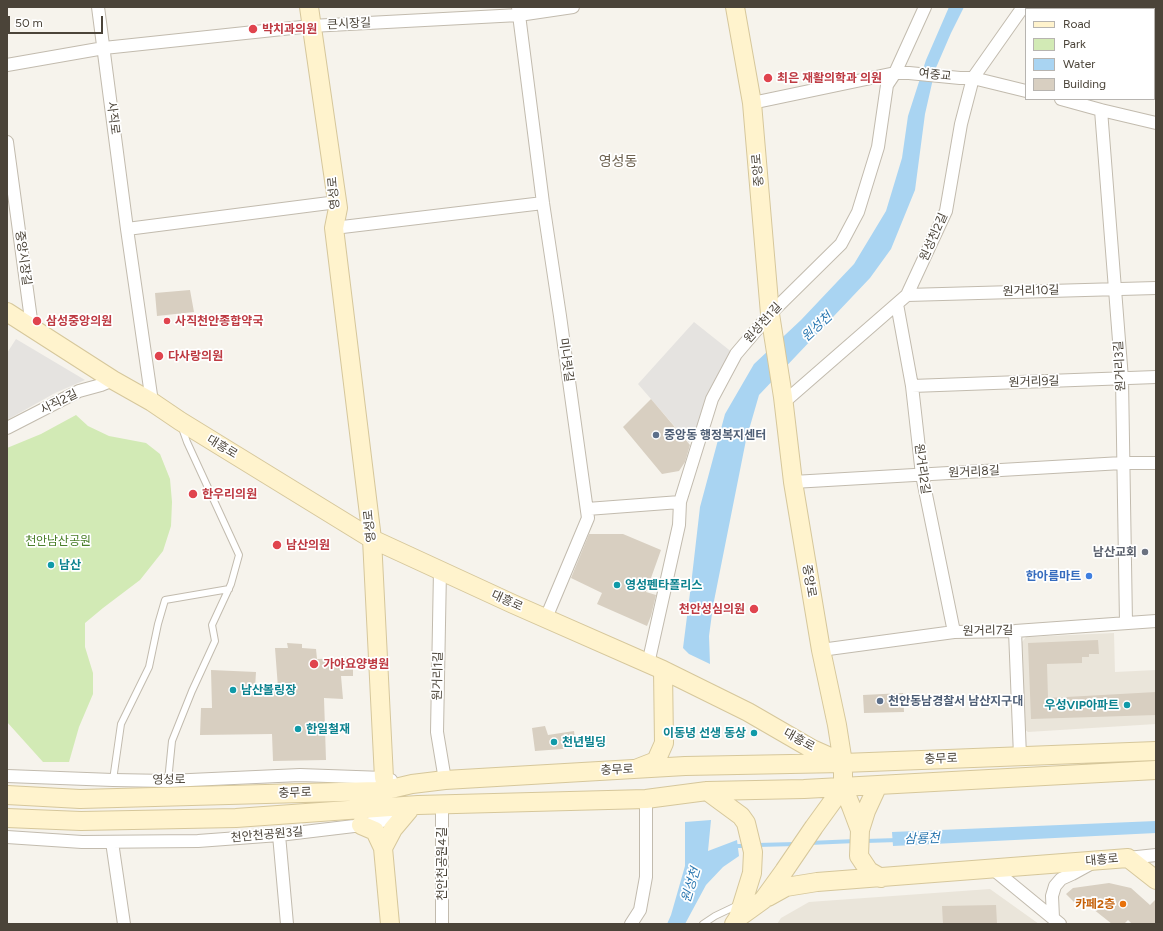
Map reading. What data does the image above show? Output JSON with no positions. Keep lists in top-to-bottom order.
{
  "streets": {
    "street": [
      "큰시장길",
      "여중교",
      "사직로",
      "중앙로",
      "영성로",
      "원성천2길",
      "중앙시장길",
      "원거리10길",
      "원성천1길",
      "미나릿길",
      "원거리3길",
      "원거리9길",
      "사직2길",
      "대흥로",
      "원거리2길",
      "원거리8길",
      "원거리7길",
      "원거리1길",
      "충무로",
      "천안천공원3길",
      "천안천공원4길"
    ]
  },
  "crossings": [
    ["큰시장길", "사직로"],
    ["큰시장길", "영성로"],
    ["큰시장길", "미나릿길"],
    ["여중교", "중앙로"],
    ["여중교", "원성천2길"],
    ["여중교", "원성천1길"],
    ["사직로", "대흥로"],
    ["중앙로", "원성천2길"],
    ["중앙로", "원성천1길"],
    ["중앙로", "대흥로"],
    ["중앙로", "원거리8길"],
    ["중앙로", "원거리7길"],
    ["중앙로", "충무로"],
    ["영성로", "대흥로"],
    ["원성천2길", "원거리10길"],
    ["원성천2길", "원거리2길"],
    ["중앙시장길", "대흥로"],
    ["원거리10길", "원거리3길"],
    ["원성천1길", "대흥로"],
    ["원거리3길", "원거리9길"],
    ["원거리3길", "원거리8길"],
    ["원거리3길", "원거리7길"],
    ["원거리9길", "원거리2길"],
    ["사직2길", "대흥로"],
    ["대흥로", "원거리1길"],
    ["대흥로", "충무로"],
    ["원거리2길", "원거리8길"],
    ["원거리2길", "원거리7길"],
    ["원거리1길", "충무로"],
    ["충무로", "천안천공원3길"],
    ["충무로", "천안천공원4길"]
  ],
  "districts": ["영성동"],
  "water": ["원성천", "삼룡천"],
  "parks": ["천안남산공원"],
  "places": [
    "박치과의원",
    "최은 재활의학과 의원",
    "삼성중앙의원",
    "사직천안종합약국",
    "다사랑의원",
    "중앙동 행정복지센터",
    "한우리의원",
    "남산의원",
    "남산교회",
    "남산",
    "한아름마트",
    "영성펜타폴리스",
    "천안성심의원",
    "가야요양병원",
    "남산볼링장",
    "천안동남경찰서 남산지구대",
    "우성VIP아파트",
    "한일철재",
    "이동녕 선생 동상",
    "천년빌딩",
    "카페2층"
  ],
  "legend": [
    "Road",
    "Park",
    "Water",
    "Building"
  ],
  "scale_bar": "50 m"
}
